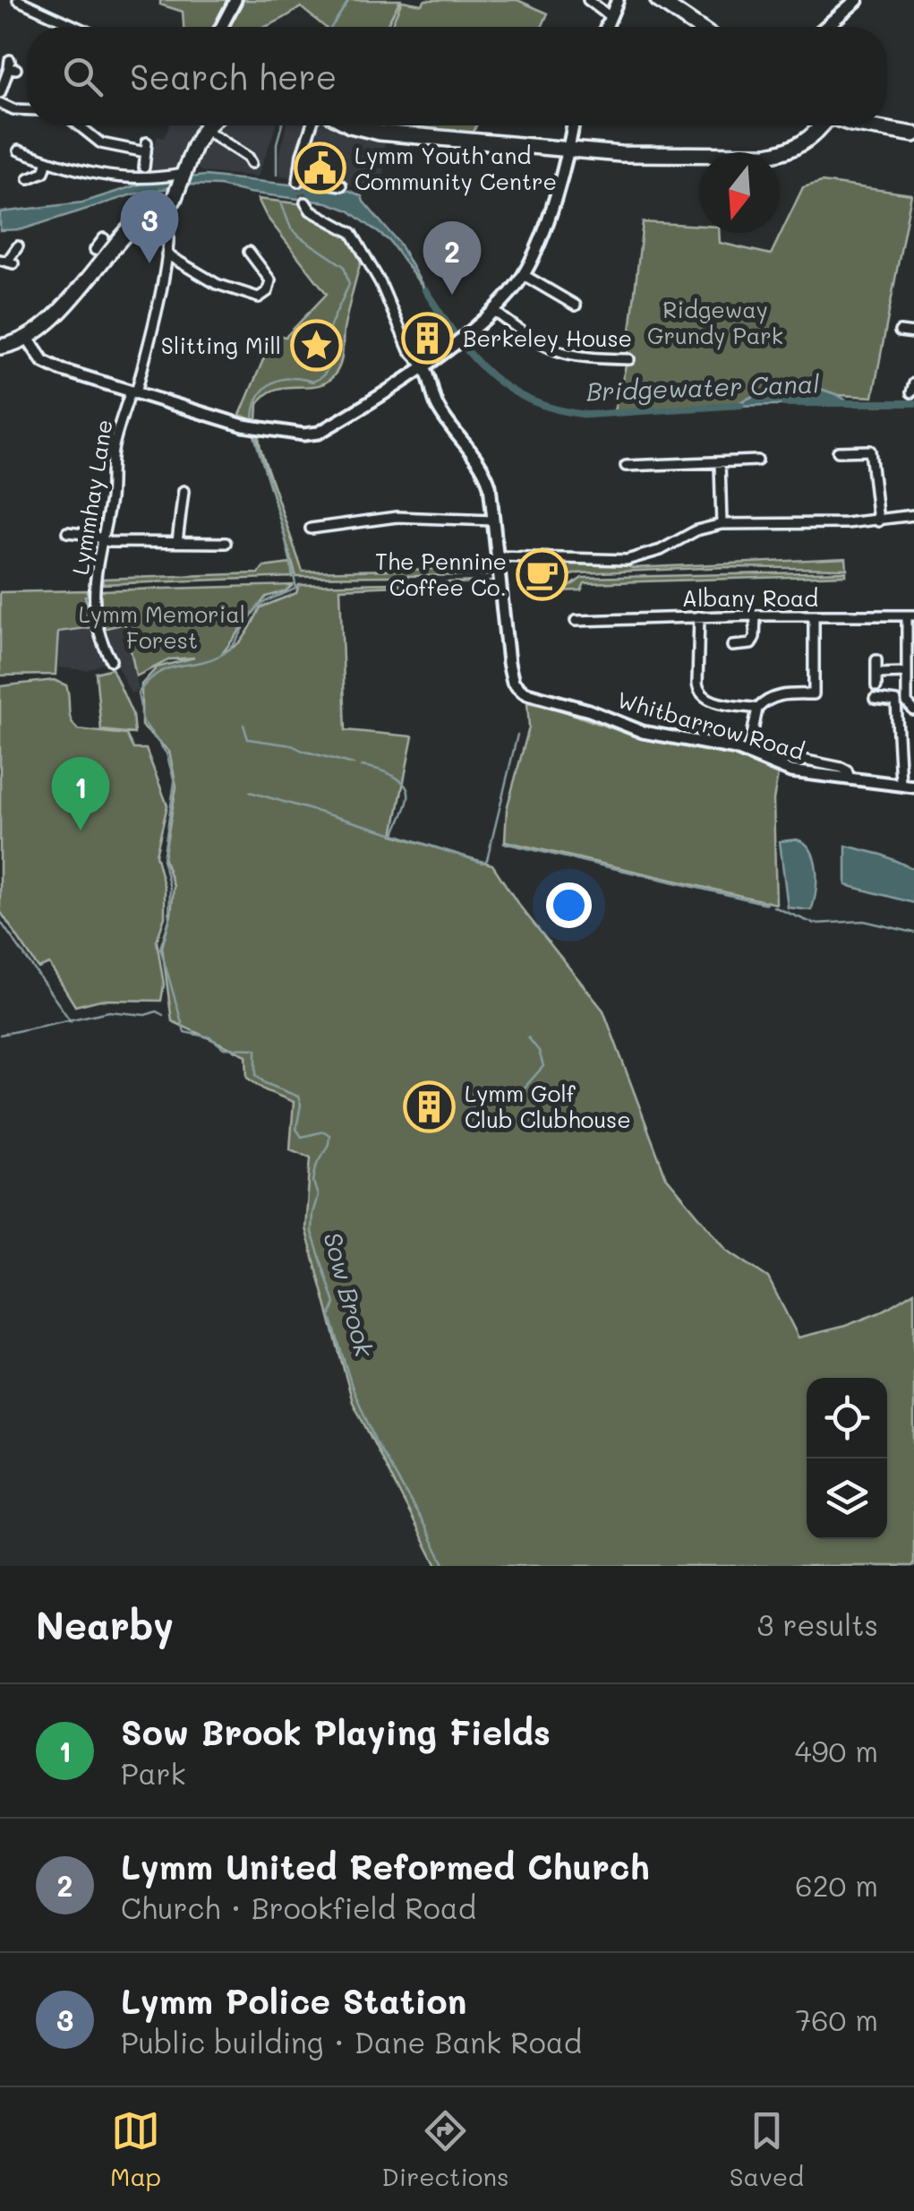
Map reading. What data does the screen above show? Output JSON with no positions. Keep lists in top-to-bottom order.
{
  "streets": {
    "street": ["Lymmhay Lane", "Albany Road", "Whitbarrow Road"]
  },
  "water": ["Bridgewater Canal", "Sow Brook"],
  "parks": ["Ridgeway Grundy Park", "Lymm Memorial Forest"],
  "places": {
    "public building": ["Lymm Youth and Community Centre"],
    "building": ["Berkeley House", "Lymm Golf Club Clubhouse"],
    "place": ["Slitting Mill"],
    "cafe": ["The Pennine Coffee Co."]
  },
  "north": "bottom",
  "page": {
    "search": "Search here",
    "pins": ["3", "2", "1"],
    "heading": ["Nearby", "3 results"],
    "list": [
      {
        "mark": "1",
        "name": "Sow Brook Playing Fields",
        "note": "Park",
        "value": "490 m"
      },
      {
        "mark": "2",
        "name": "Lymm United Reformed Church",
        "note": "Church · Brookfield Road",
        "value": "620 m"
      },
      {
        "mark": "3",
        "name": "Lymm Police Station",
        "note": "Public building · Dane Bank Road",
        "value": "760 m"
      }
    ],
    "nav": ["Map", "Directions", "Saved"]
  }
}
